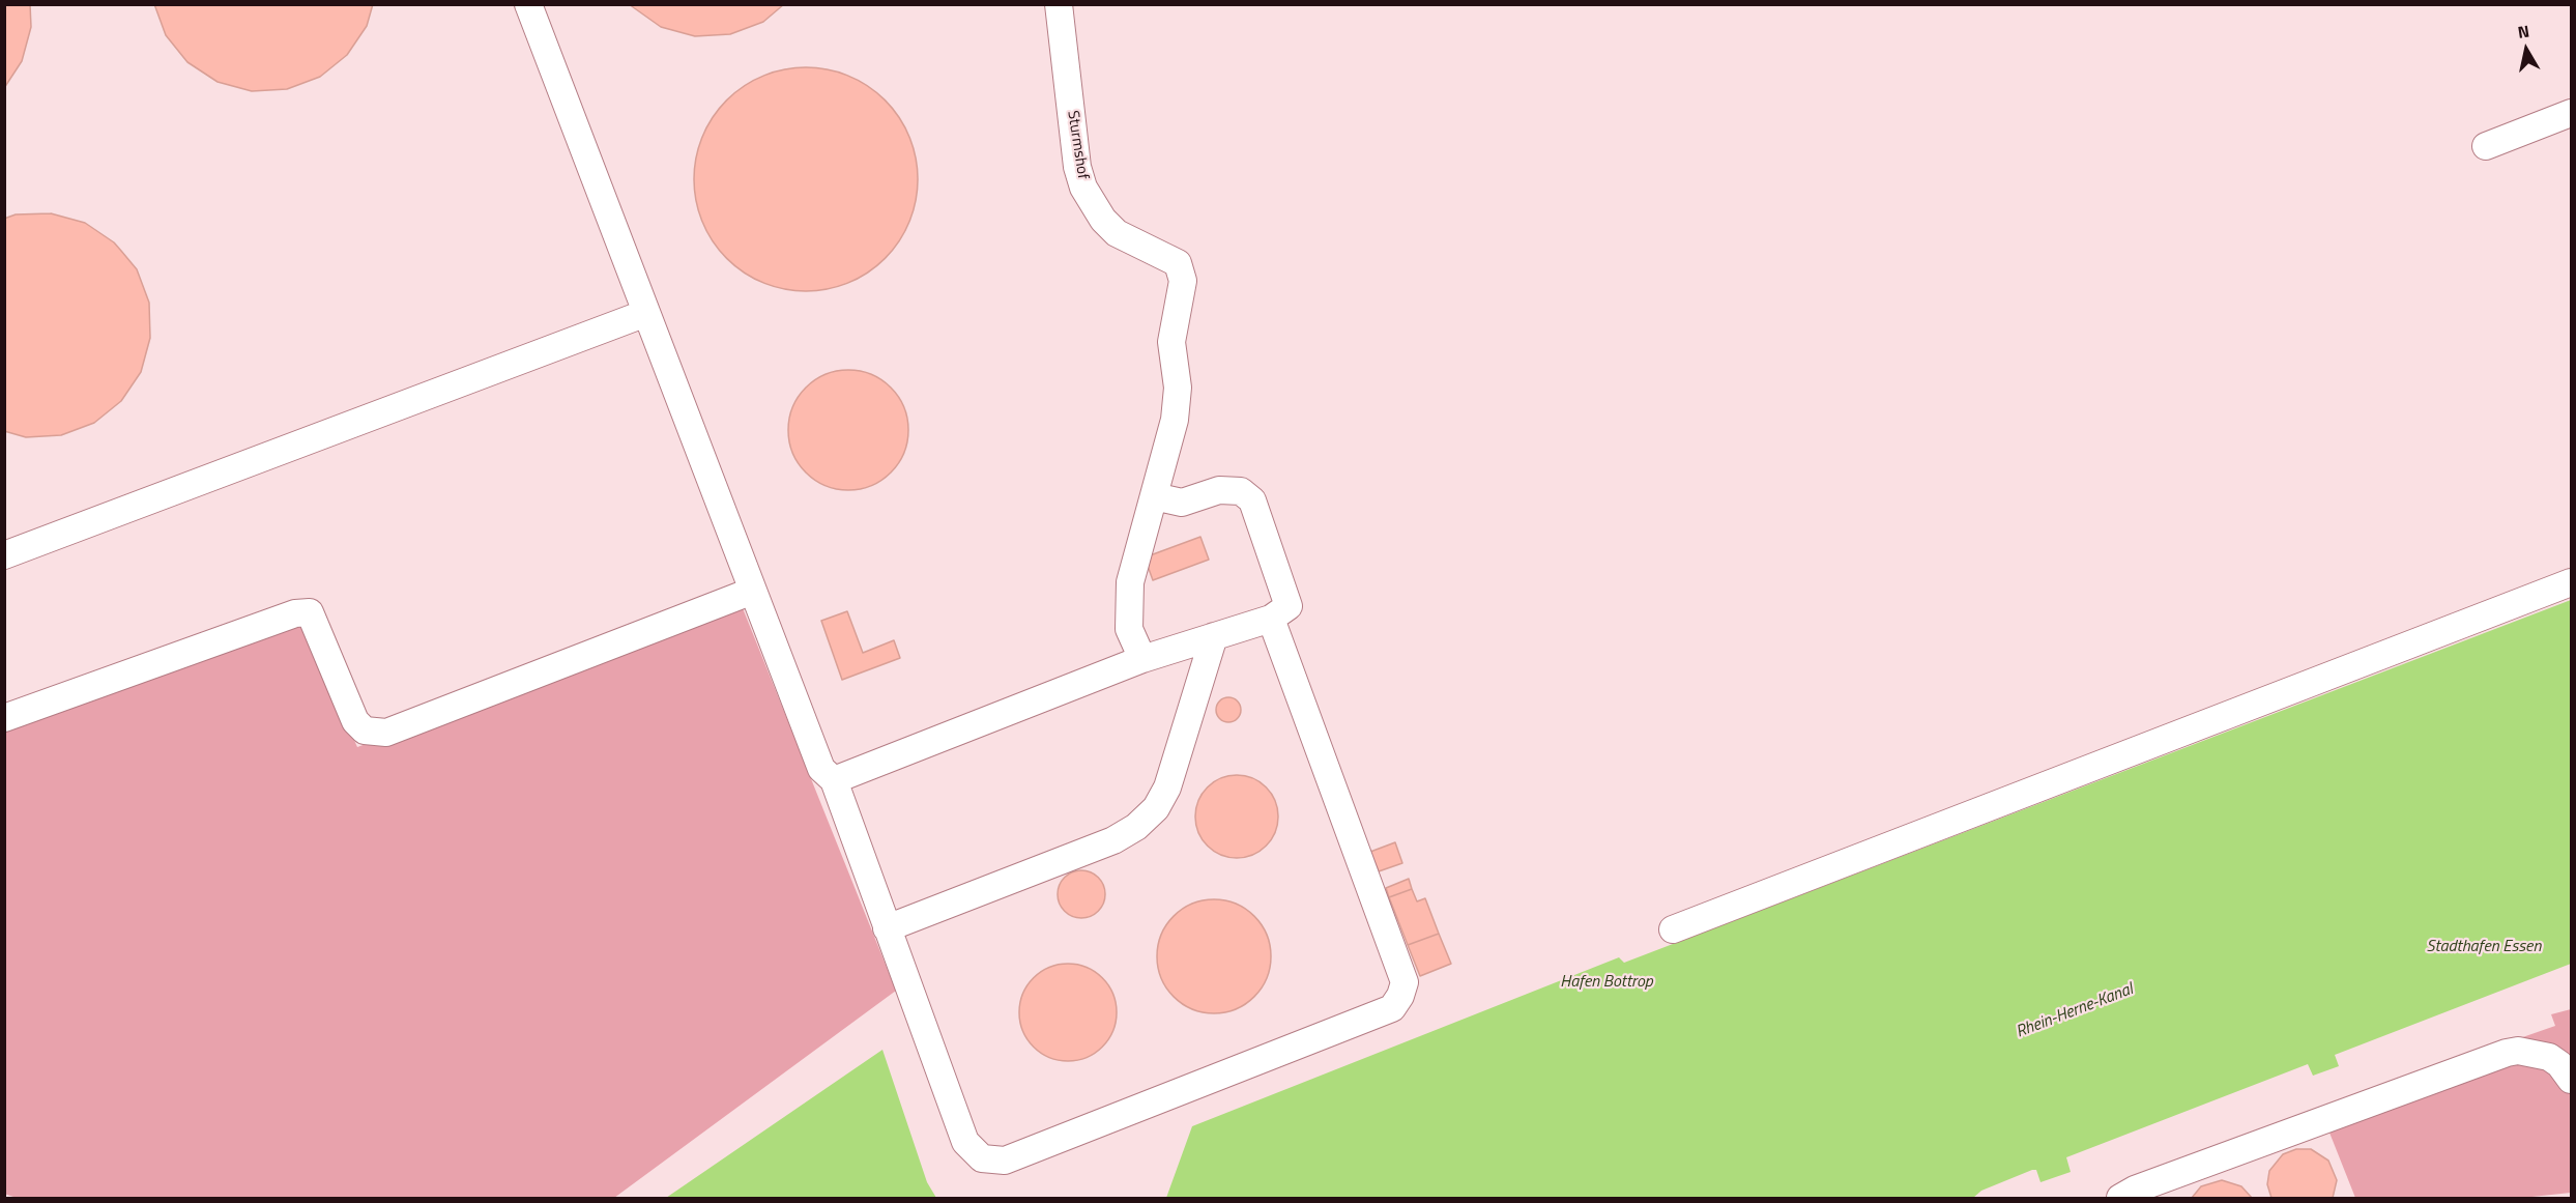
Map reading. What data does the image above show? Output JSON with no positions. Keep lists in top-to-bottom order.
{
  "streets": {
    "street": ["Sturmshof"]
  },
  "water": ["Stadthafen Essen", "Hafen Bottrop", "Rhein-Herne-Kanal"],
  "north": "top"
}
